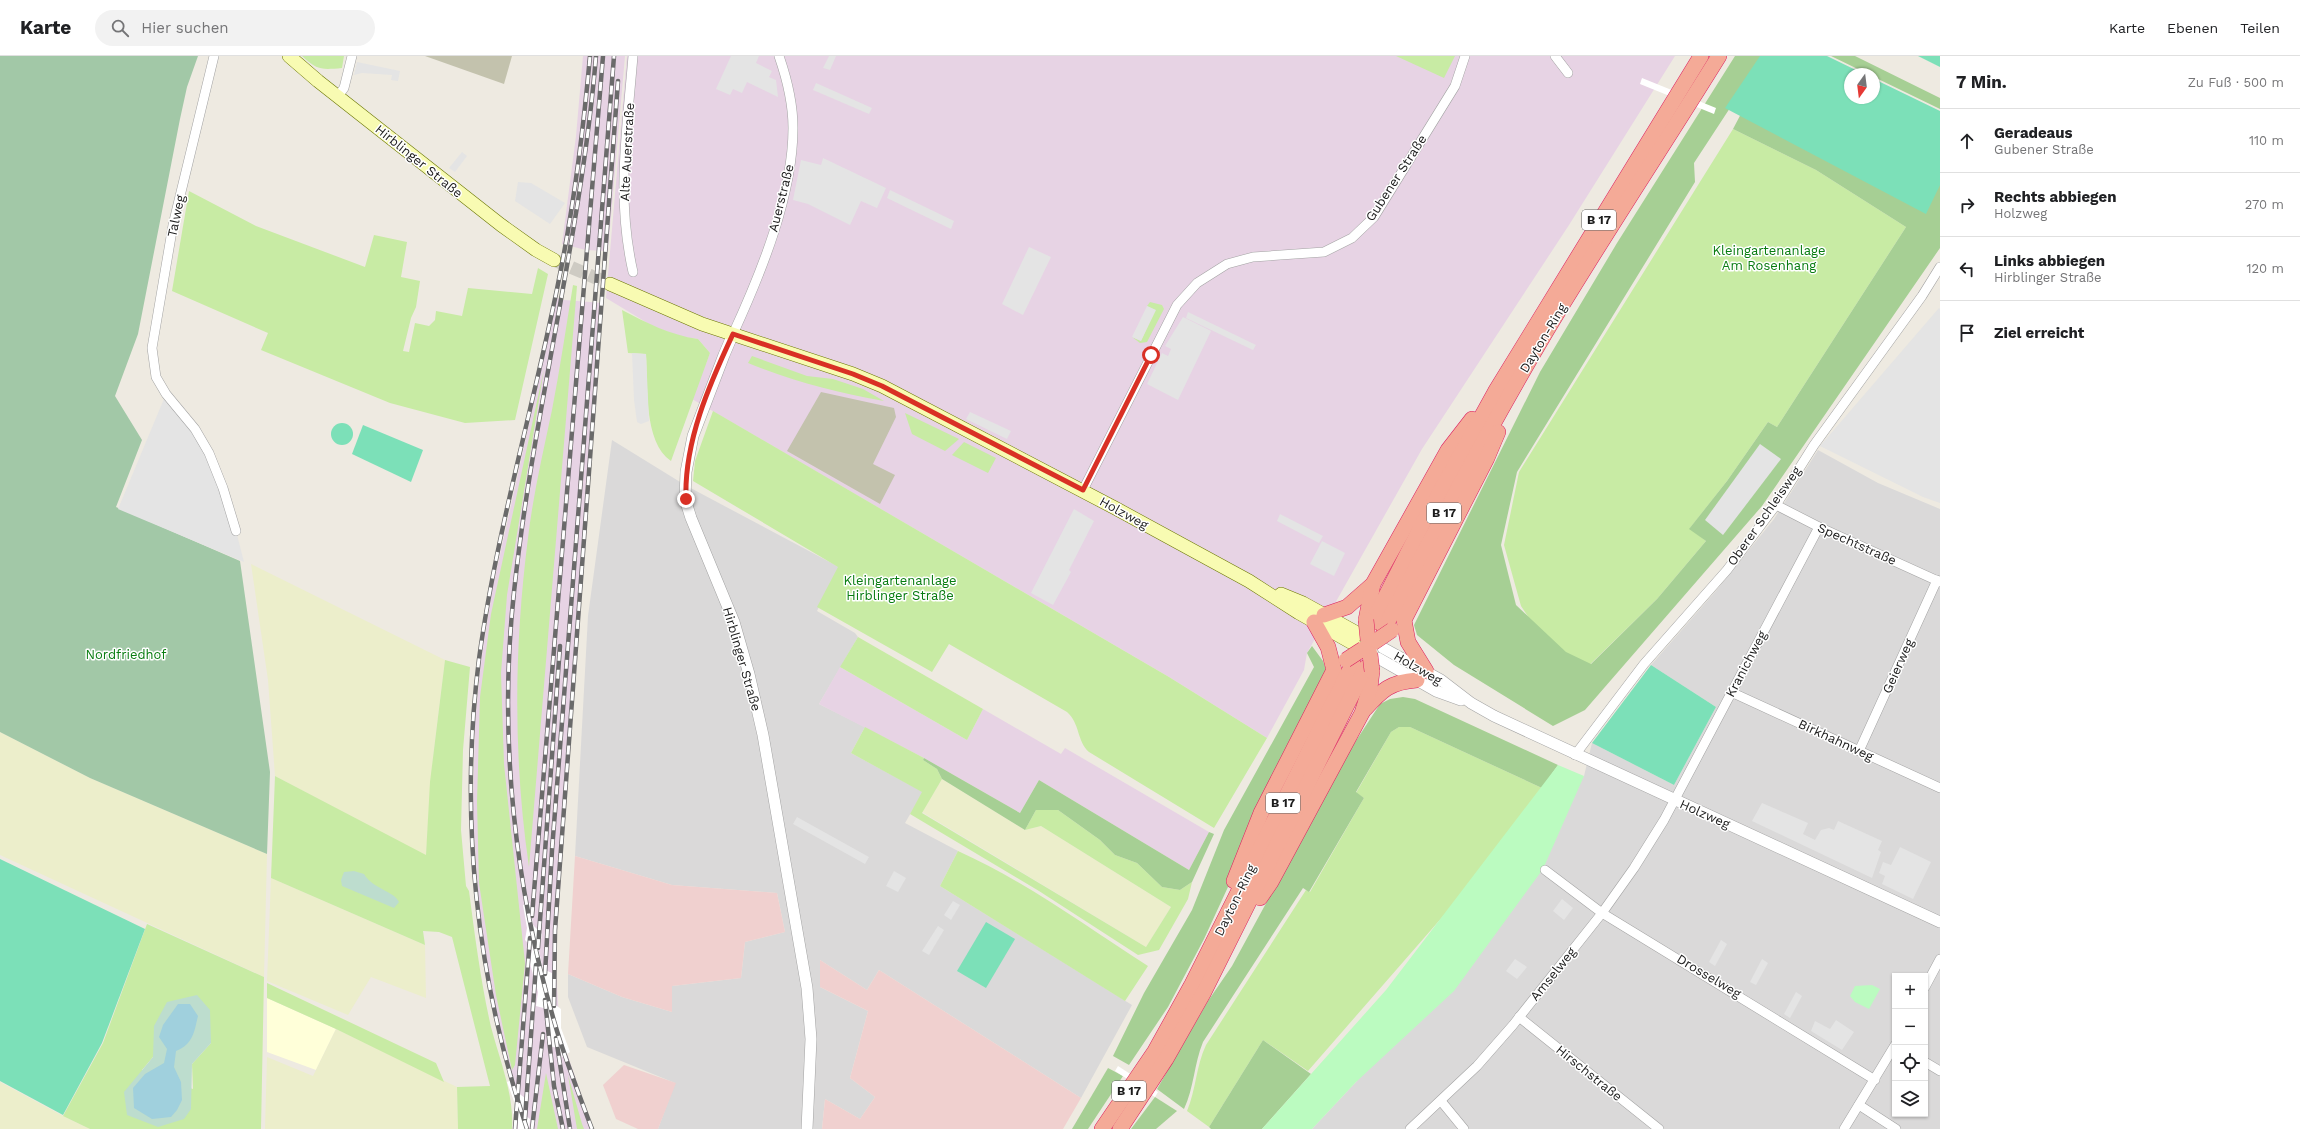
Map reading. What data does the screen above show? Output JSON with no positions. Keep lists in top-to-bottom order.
{
  "streets": {
    "highway": ["B 17", "Dayton-Ring"],
    "main road": ["Hirblinger Straße", "Holzweg"],
    "street": [
      "Alte Auerstraße",
      "Gubener Straße",
      "Auerstraße",
      "Talweg",
      "Oberer Schleisweg",
      "Spechtstraße",
      "Kranichweg",
      "Geierweg",
      "Birkhahnweg",
      "Amselweg",
      "Drosselweg",
      "Hirschstraße"
    ]
  },
  "crossings": [
    ["Hirblinger Straße", "Auerstraße"],
    ["Hirblinger Straße", "Holzweg"],
    ["Gubener Straße", "Holzweg"],
    ["Auerstraße", "Holzweg"],
    ["Dayton-Ring", "Holzweg"],
    ["Holzweg", "Oberer Schleisweg"],
    ["Holzweg", "Kranichweg"],
    ["Holzweg", "Amselweg"],
    ["Oberer Schleisweg", "Spechtstraße"],
    ["Spechtstraße", "Kranichweg"],
    ["Spechtstraße", "Geierweg"],
    ["Kranichweg", "Birkhahnweg"],
    ["Kranichweg", "Amselweg"],
    ["Geierweg", "Birkhahnweg"],
    ["Amselweg", "Drosselweg"],
    ["Amselweg", "Hirschstraße"]
  ],
  "parks": ["Kleingartenanlage Am Rosenhang", "Kleingartenanlage Hirblinger Straße", "Nordfriedhof"],
  "north": "bottom",
  "page": {
    "header": "Karte",
    "search": "Hier suchen",
    "nav": ["Karte", "Ebenen", "Teilen"],
    "heading": ["7 Min.", "Zu Fuß · 500 m"],
    "list": [
      ["Geradeaus", "Gubener Straße", "110 m"],
      ["Rechts abbiegen", "Holzweg", "270 m"],
      ["Links abbiegen", "Hirblinger Straße", "120 m"],
      "Ziel erreicht"
    ],
    "map_buttons": ["+", "−"]
  }
}
